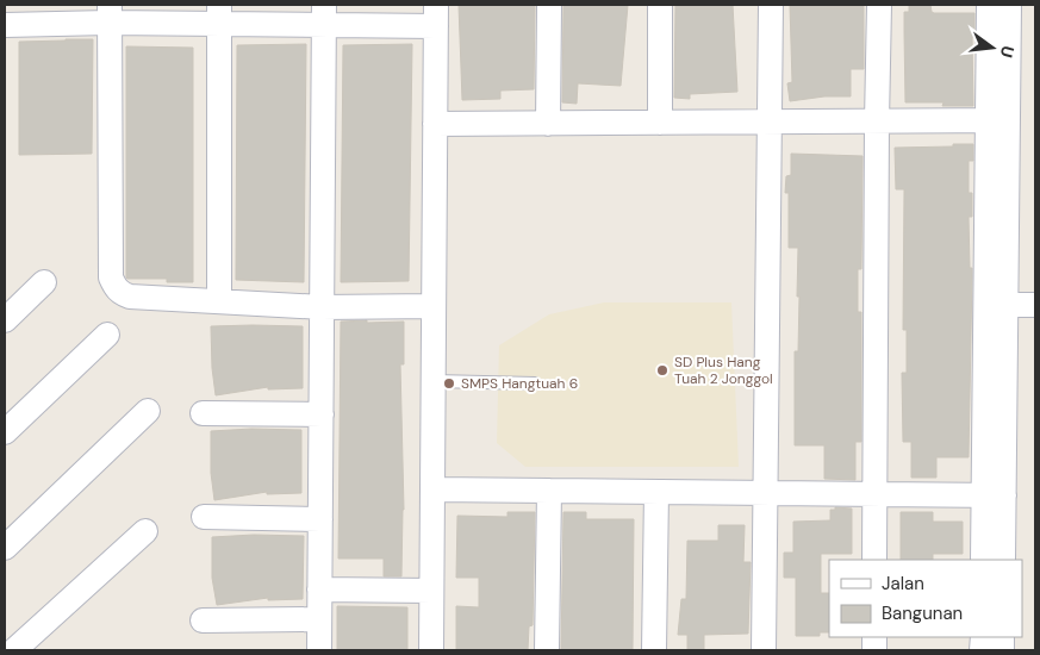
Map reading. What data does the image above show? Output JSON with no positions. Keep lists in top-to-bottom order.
{
  "places": ["SD Plus Hang Tuah 2 Jonggol", "SMPS Hangtuah 6"],
  "legend": ["Jalan", "Bangunan"],
  "north": "right"
}
